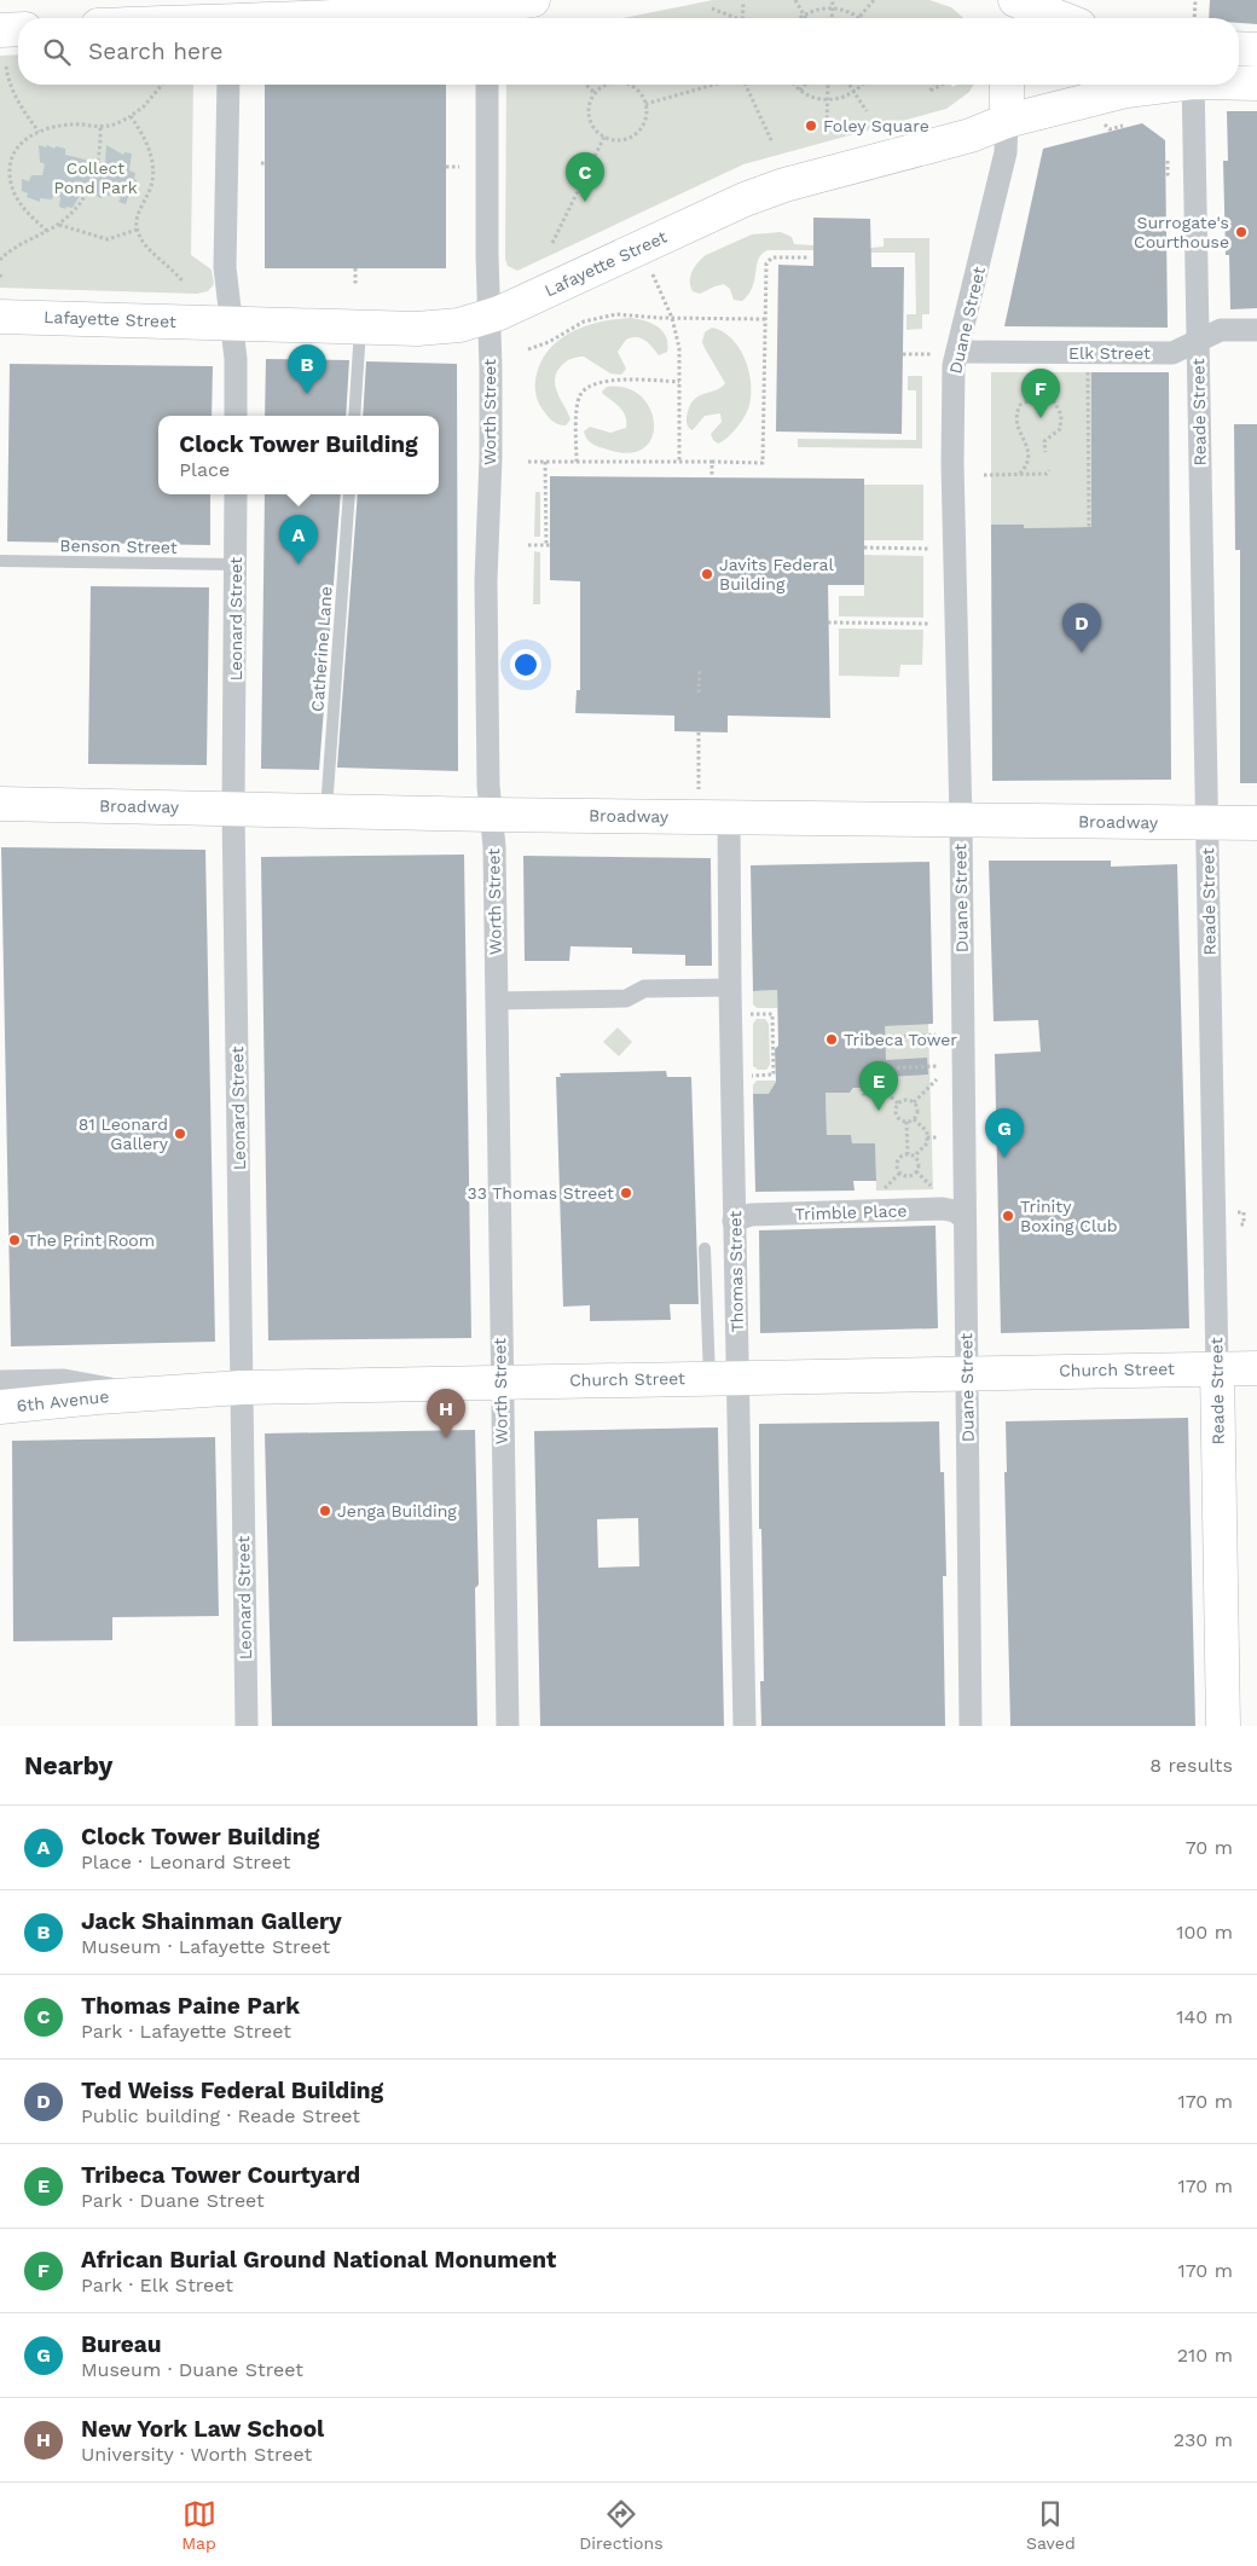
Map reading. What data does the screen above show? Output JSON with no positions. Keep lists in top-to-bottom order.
{
  "streets": {
    "main road": [
      "Lafayette Street",
      "Duane Street",
      "Reade Street",
      "Broadway",
      "Church Street",
      "6th Avenue"
    ],
    "street": [
      "Elk Street",
      "Worth Street",
      "Leonard Street",
      "Trimble Place",
      "Thomas Street"
    ],
    "lane": ["Benson Street", "Catherine Lane"]
  },
  "crossings": [
    ["Lafayette Street", "Duane Street"],
    ["Lafayette Street", "Worth Street"],
    ["Duane Street", "Elk Street"],
    ["Duane Street", "Broadway"],
    ["Duane Street", "Trimble Place"],
    ["Duane Street", "Church Street"],
    ["Elk Street", "Reade Street"],
    ["Worth Street", "Broadway"],
    ["Worth Street", "Church Street"],
    ["Reade Street", "Broadway"],
    ["Reade Street", "Church Street"],
    ["Benson Street", "Leonard Street"],
    ["Leonard Street", "Broadway"],
    ["Leonard Street", "Church Street"],
    ["Catherine Lane", "Broadway"],
    ["Broadway", "Thomas Street"],
    ["Trimble Place", "Thomas Street"],
    ["Thomas Street", "Church Street"],
    ["Church Street", "6th Avenue"]
  ],
  "parks": ["Collect Pond Park"],
  "places": [
    "Foley Square",
    "Surrogate's Courthouse",
    "Javits Federal Building",
    "Tribeca Tower",
    "81 Leonard Gallery",
    "33 Thomas Street",
    "Trinity Boxing Club",
    "The Print Room",
    "Jenga Building"
  ],
  "page": {
    "search": "Search here",
    "pins": [
      "C",
      "B",
      "F",
      "A",
      "D",
      "E",
      "G",
      "H"
    ],
    "popup": ["Clock Tower Building", "Place"],
    "heading": ["Nearby", "8 results"],
    "list": [
      {
        "mark": "A",
        "name": "Clock Tower Building",
        "note": "Place · Leonard Street",
        "value": "70 m"
      },
      {
        "mark": "B",
        "name": "Jack Shainman Gallery",
        "note": "Museum · Lafayette Street",
        "value": "100 m"
      },
      {
        "mark": "C",
        "name": "Thomas Paine Park",
        "note": "Park · Lafayette Street",
        "value": "140 m"
      },
      {
        "mark": "D",
        "name": "Ted Weiss Federal Building",
        "note": "Public building · Reade Street",
        "value": "170 m"
      },
      {
        "mark": "E",
        "name": "Tribeca Tower Courtyard",
        "note": "Park · Duane Street",
        "value": "170 m"
      },
      {
        "mark": "F",
        "name": "African Burial Ground National Monument",
        "note": "Park · Elk Street",
        "value": "170 m"
      },
      {
        "mark": "G",
        "name": "Bureau",
        "note": "Museum · Duane Street",
        "value": "210 m"
      },
      {
        "mark": "H",
        "name": "New York Law School",
        "note": "University · Worth Street",
        "value": "230 m"
      }
    ],
    "nav": ["Map", "Directions", "Saved"]
  }
}
